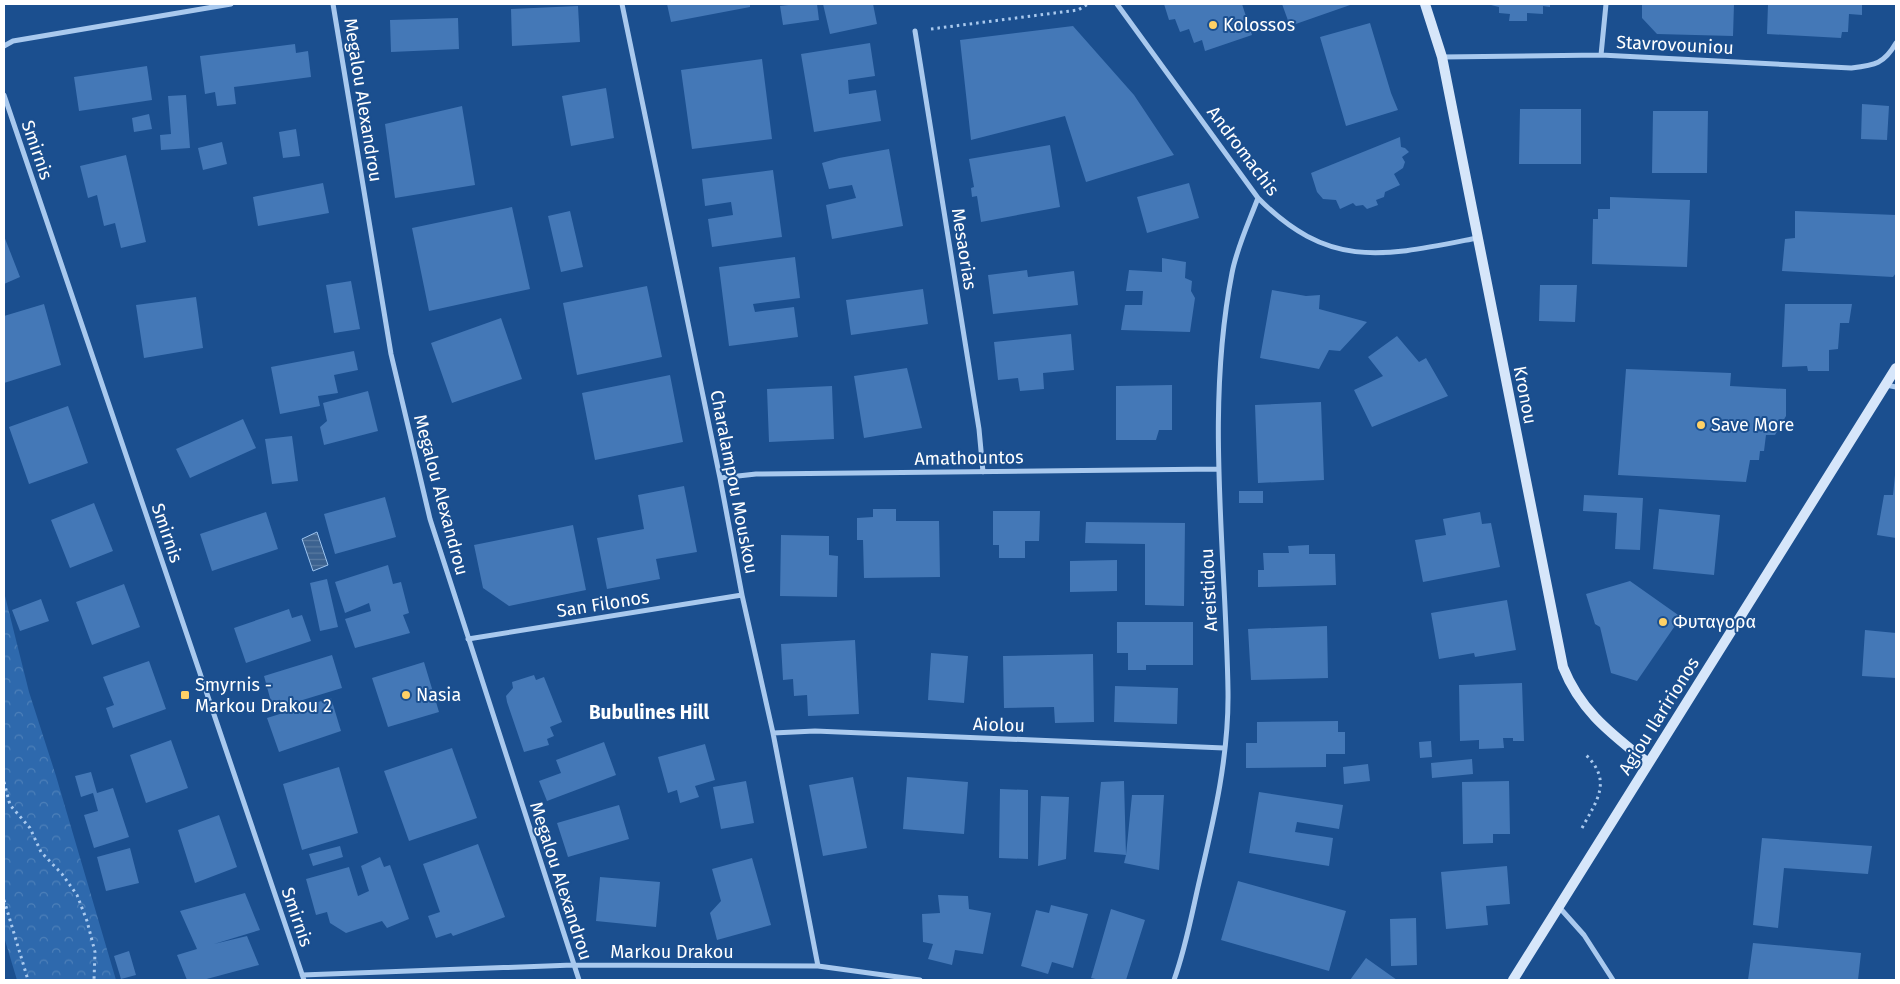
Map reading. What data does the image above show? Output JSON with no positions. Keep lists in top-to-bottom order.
{
  "streets": {
    "street": [
      "Stavrovouniou",
      "Megalou Alexandrou",
      "Smirnis",
      "Andromachis",
      "Mesaorias",
      "Kronou",
      "Amathountos",
      "Charalampou Mouskou",
      "Areistidou",
      "San Filonos",
      "Agiou Ilaririonos",
      "Aiolou",
      "Markou Drakou"
    ]
  },
  "crossings": [
    ["Stavrovouniou", "Kronou"],
    ["Megalou Alexandrou", "San Filonos"],
    ["Megalou Alexandrou", "Markou Drakou"],
    ["Smirnis", "Markou Drakou"],
    ["Andromachis", "Kronou"],
    ["Andromachis", "Areistidou"],
    ["Mesaorias", "Amathountos"],
    ["Kronou", "Agiou Ilaririonos"],
    ["Amathountos", "Charalampou Mouskou"],
    ["Amathountos", "Areistidou"],
    ["Charalampou Mouskou", "San Filonos"],
    ["Charalampou Mouskou", "Aiolou"],
    ["Charalampou Mouskou", "Markou Drakou"],
    ["Areistidou", "Aiolou"]
  ],
  "districts": ["Bubulines Hill"],
  "places": {
    "other": [
      "Kolossos",
      "Save More",
      "Φυταγορα",
      "Nasia"
    ],
    "transit": ["Smyrnis - Markou Drakou 2"]
  }
}
